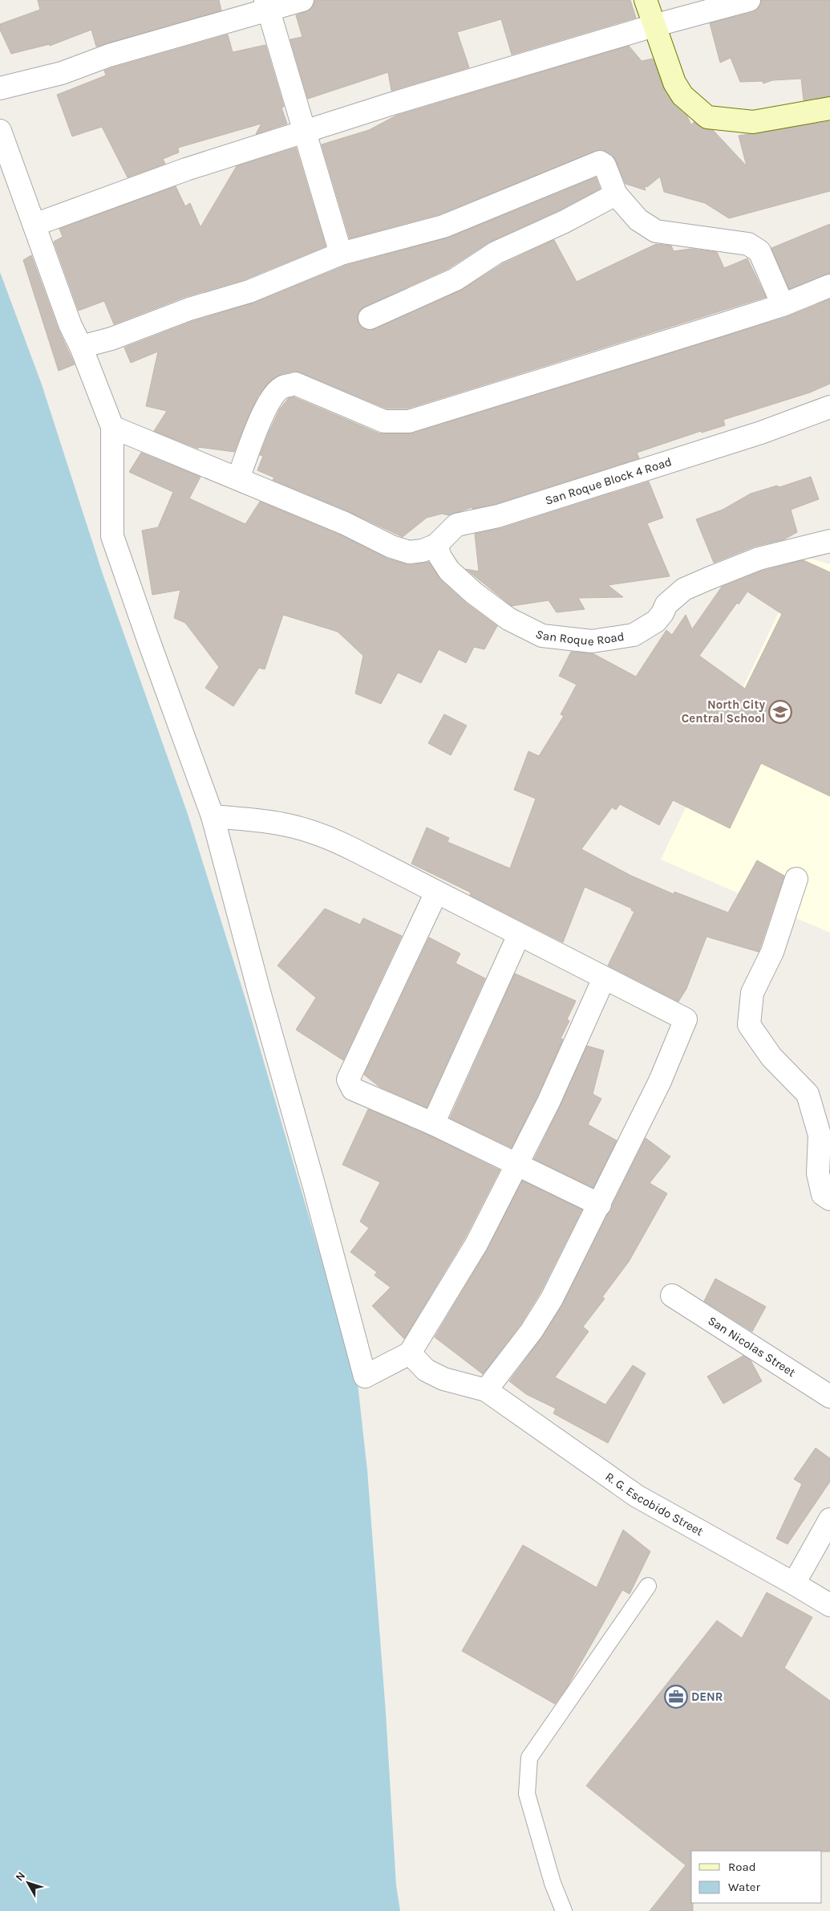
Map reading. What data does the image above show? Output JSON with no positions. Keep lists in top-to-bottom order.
{
  "streets": {
    "street": [
      "San Roque Block 4 Road",
      "San Roque Road",
      "San Nicolas Street",
      "R. G. Escobido Street"
    ]
  },
  "crossings": [
    ["San Roque Block 4 Road", "San Roque Road"]
  ],
  "places": {
    "school or university": ["North City Central School"],
    "office": ["DENR"]
  },
  "legend": ["Road", "Water"],
  "north": "top left"
}
